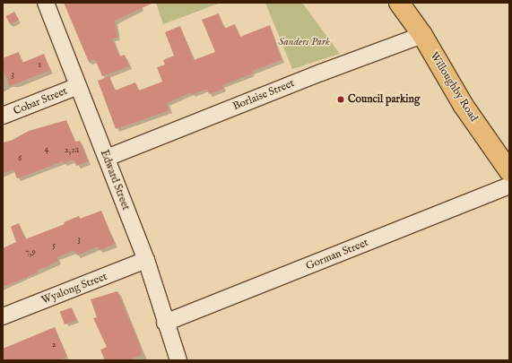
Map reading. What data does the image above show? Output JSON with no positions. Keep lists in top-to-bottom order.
{
  "streets": {
    "main road": ["Willoughby Road"],
    "street": [
      "Borlaise Street",
      "Cobar Street",
      "Edward Street",
      "Gorman Street",
      "Wyalong Street"
    ]
  },
  "crossings": [
    ["Willoughby Road", "Borlaise Street"],
    ["Borlaise Street", "Edward Street"],
    ["Cobar Street", "Edward Street"],
    ["Edward Street", "Gorman Street"],
    ["Edward Street", "Wyalong Street"]
  ],
  "parks": ["Sanders Park"],
  "places": ["Council parking"],
  "house_numbers": [
    "1",
    "3",
    "4",
    "2,2a",
    "6",
    "3",
    "5",
    "7,9",
    "2"
  ]
}
